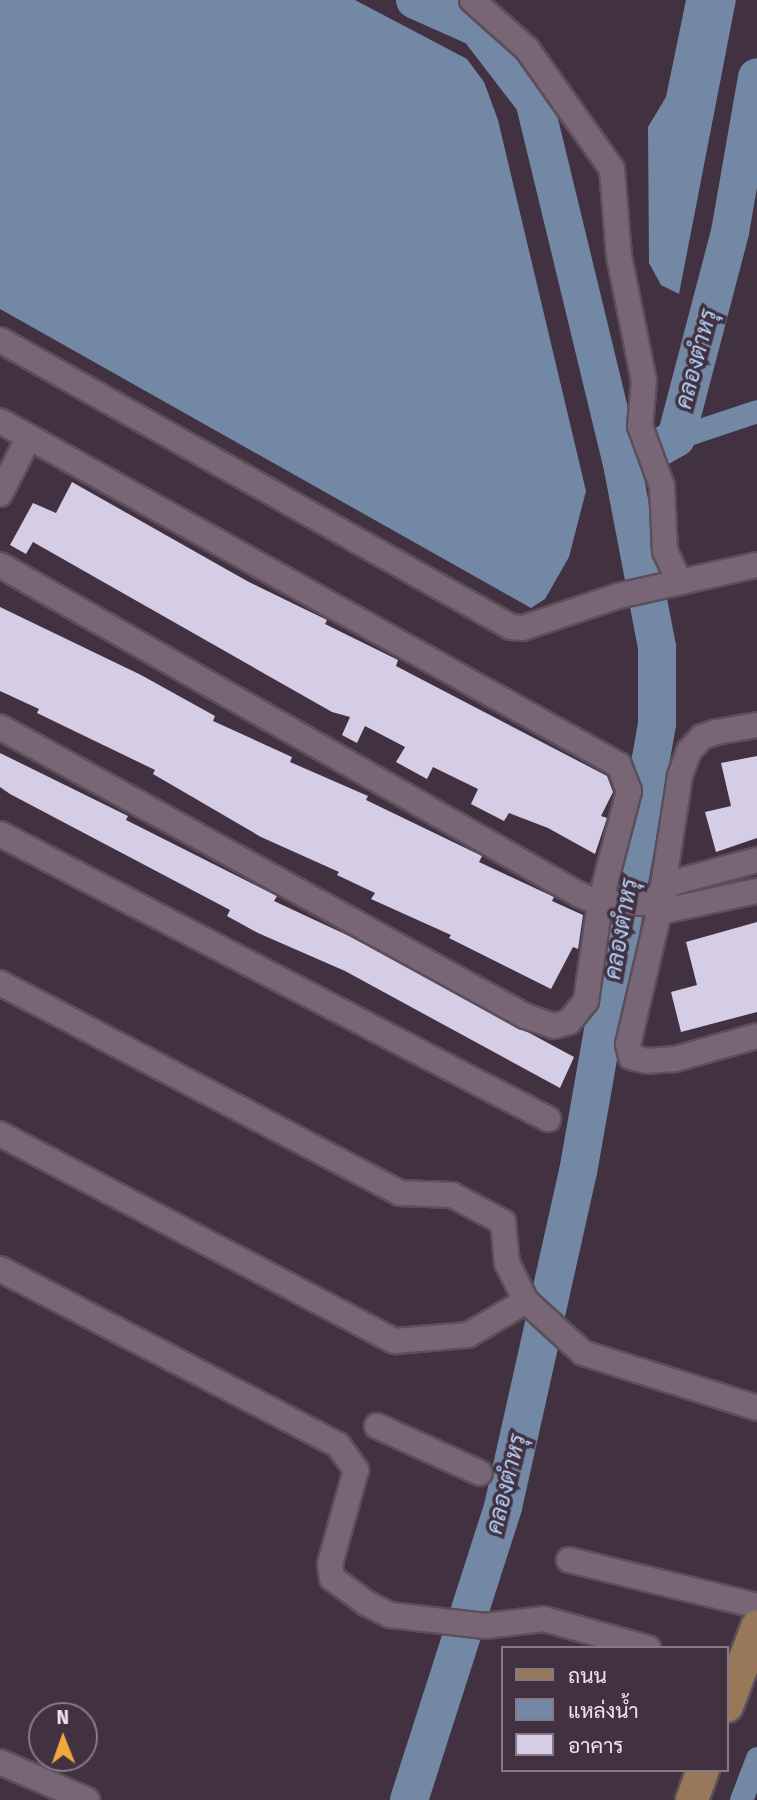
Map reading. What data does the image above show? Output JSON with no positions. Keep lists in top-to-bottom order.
{
  "water": ["คลองตำหรุ"],
  "legend": ["ถนน", "แหล่งน้ำ", "อาคาร"],
  "north": "top"
}
